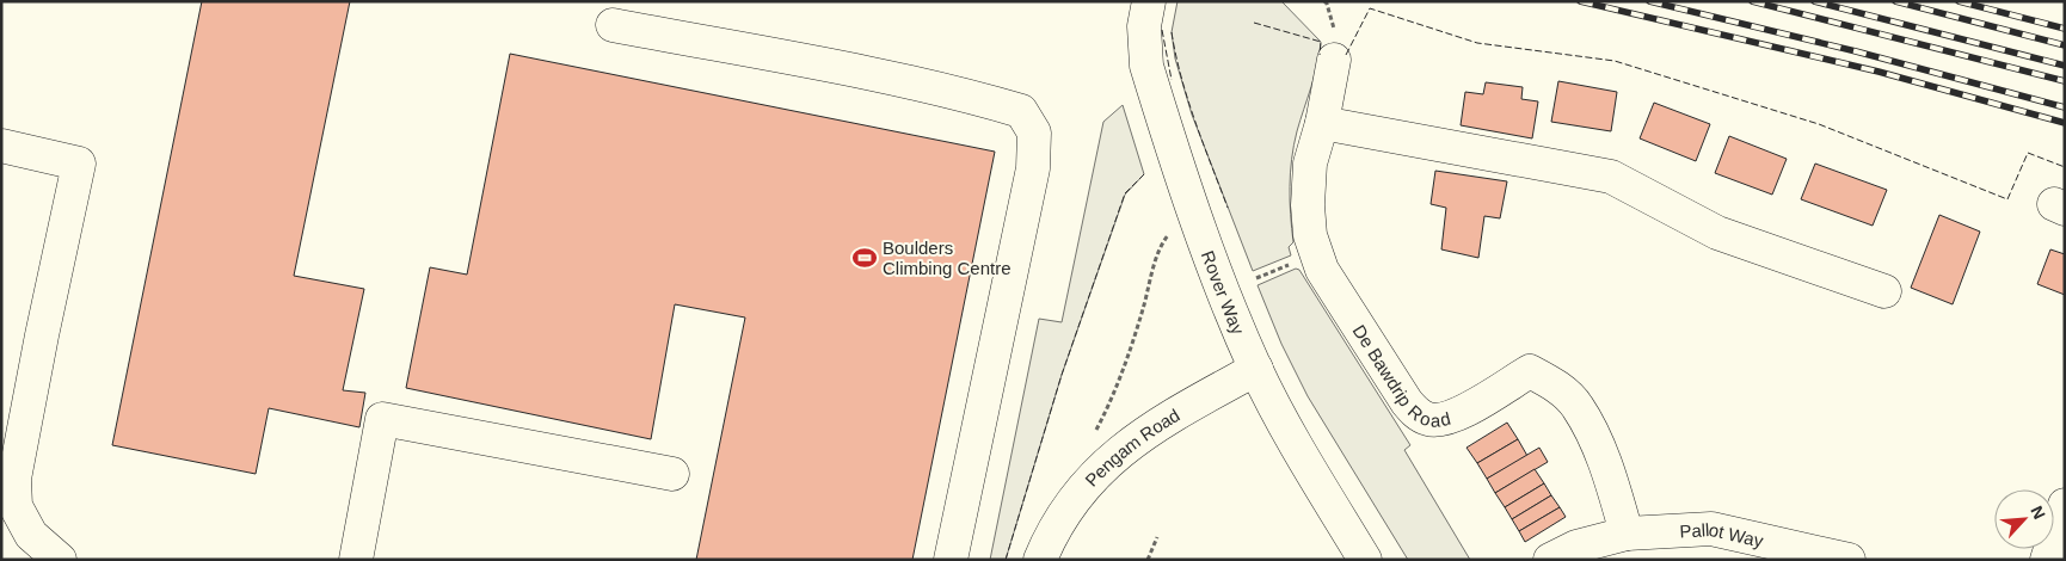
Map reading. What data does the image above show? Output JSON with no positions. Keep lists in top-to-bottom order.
{
  "streets": {
    "street": [
      "Rover Way",
      "De Bawdrip Road",
      "Pengam Road",
      "Pallot Way"
    ]
  },
  "crossings": [
    ["Rover Way", "Pengam Road"],
    ["De Bawdrip Road", "Pallot Way"]
  ],
  "places": {
    "sports": ["Boulders Climbing Centre"]
  },
  "north": "top right"
}
